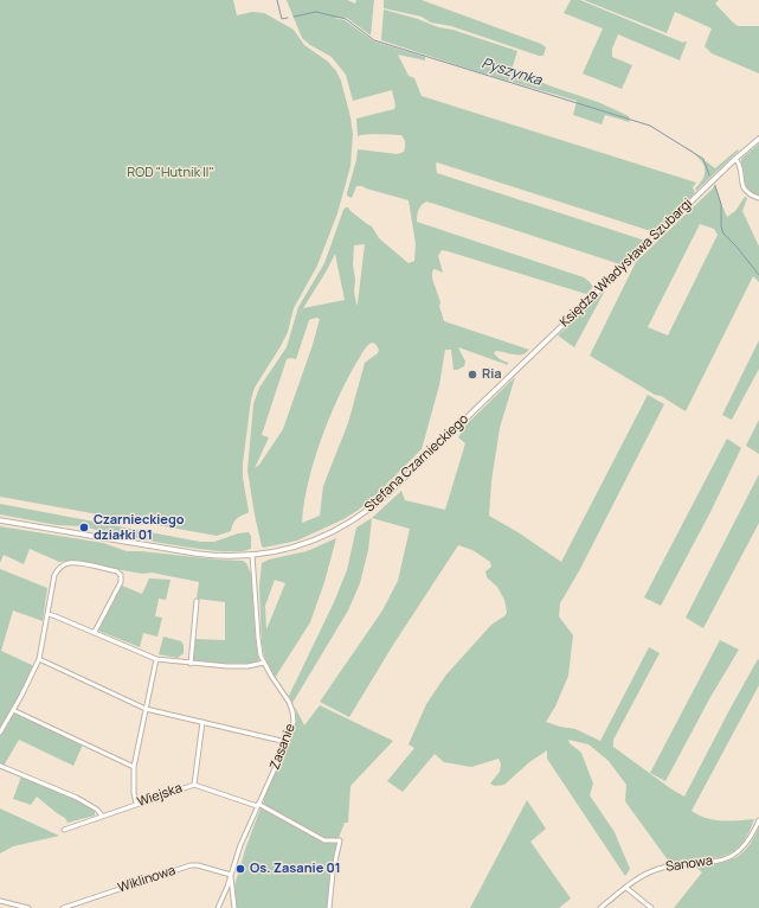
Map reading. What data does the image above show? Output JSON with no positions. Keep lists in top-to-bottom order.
{
  "streets": {
    "street": [
      "Księdza Władysława Szubargi",
      "Stefana Czarnieckiego",
      "Zasanie",
      "Wiejska",
      "Sanowa",
      "Wiklinowa"
    ]
  },
  "crossings": [
    ["Księdza Władysława Szubargi", "Stefana Czarnieckiego"],
    ["Stefana Czarnieckiego", "Zasanie"],
    ["Zasanie", "Wiejska"],
    ["Zasanie", "Wiklinowa"]
  ],
  "water": ["Pyszynka"],
  "parks": ["ROD \"Hutnik II\""],
  "places": ["Ria", "Czarnieckiego działki 01", "Os. Zasanie 01"]
}
